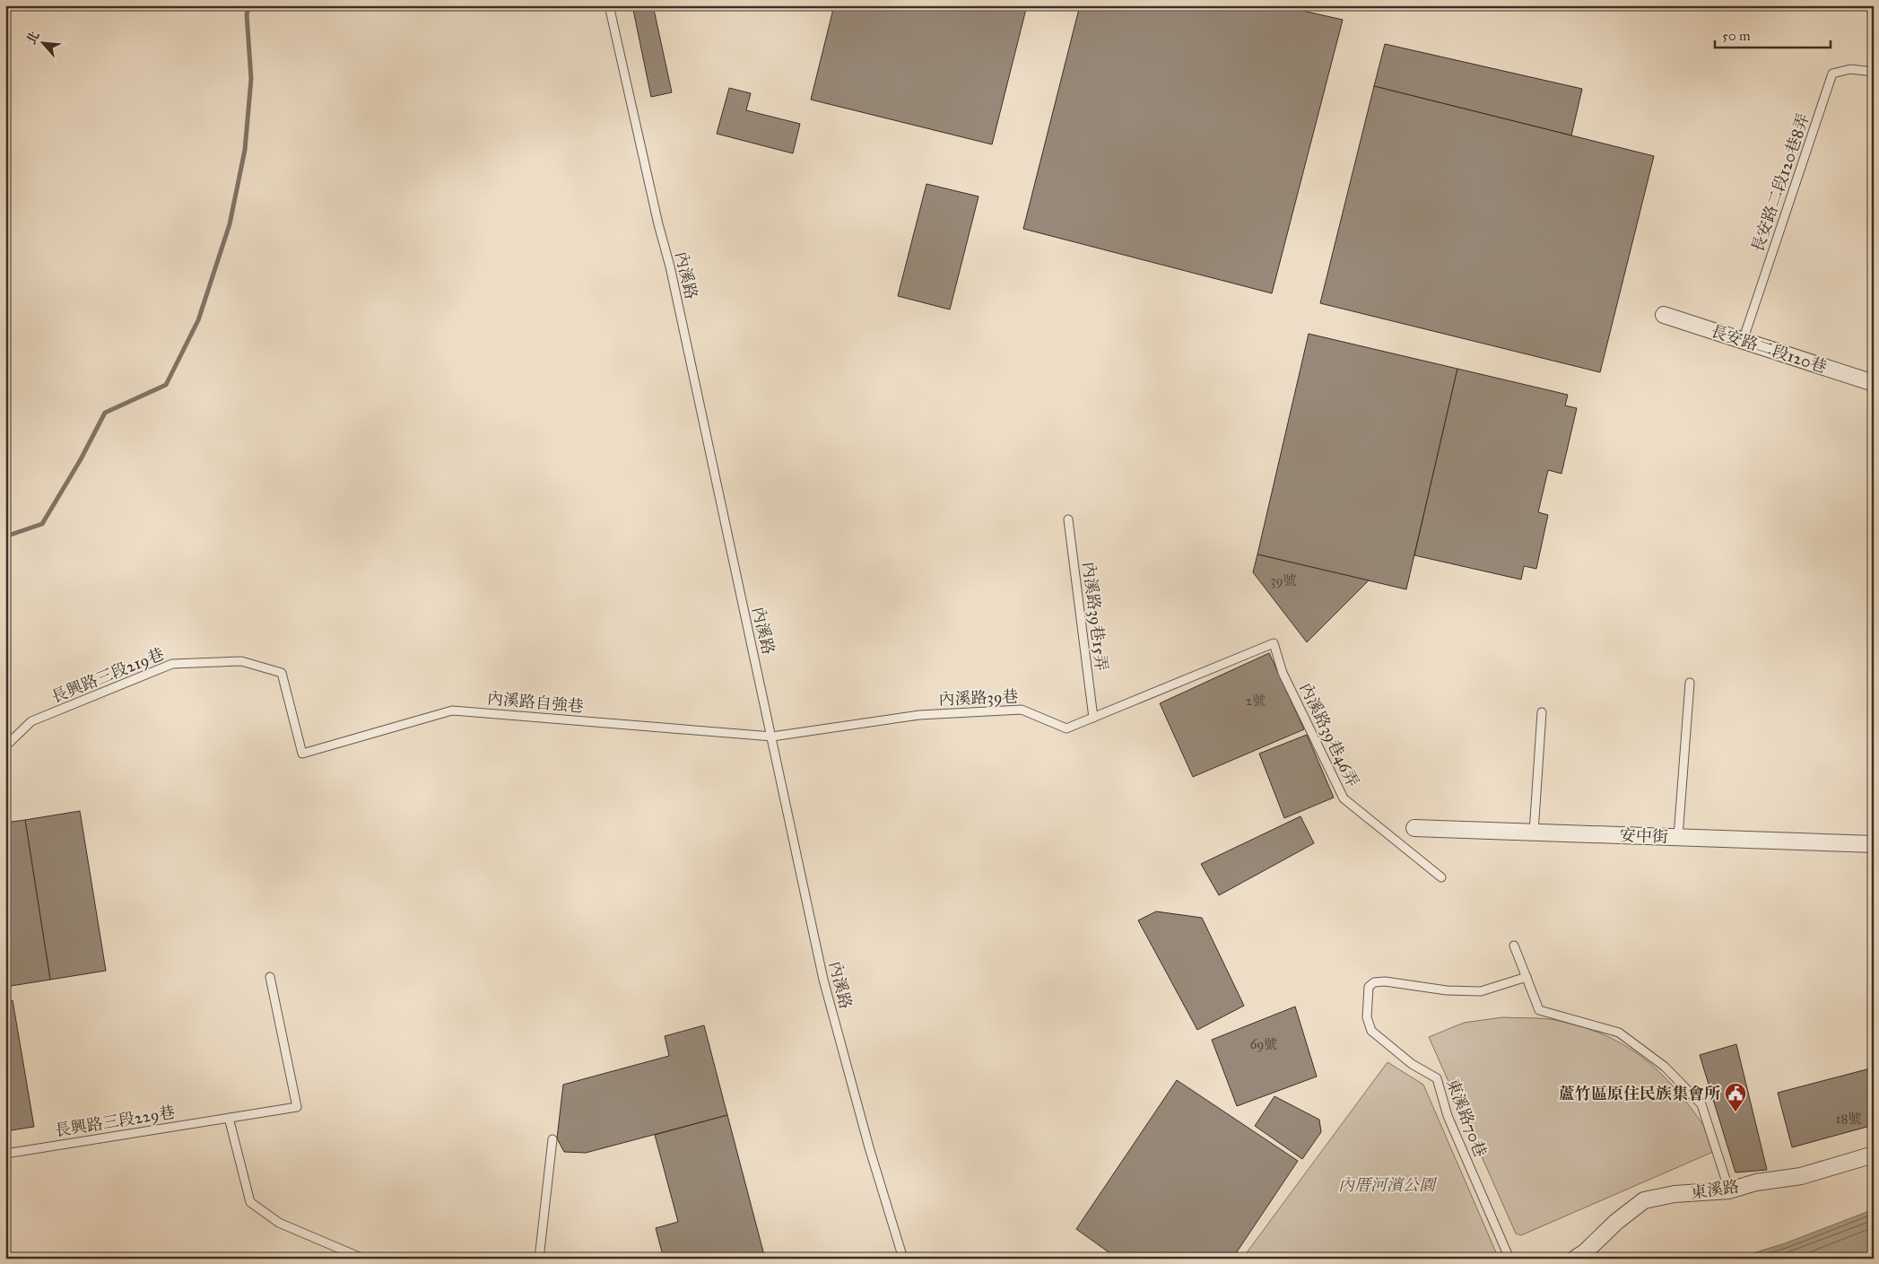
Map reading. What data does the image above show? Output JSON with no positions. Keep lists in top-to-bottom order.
{
  "streets": {
    "street": ["長安路二段120巷", "安中街", "東溪路"],
    "lane": [
      "長安路二段120巷8弄",
      "內溪路",
      "內溪路39巷15弄",
      "長興路三段219巷",
      "內溪路39巷",
      "內溪路自強巷",
      "內溪路39巷46弄",
      "東溪路70巷",
      "長興路三段229巷"
    ]
  },
  "crossings": [
    ["長安路二段120巷8弄", "長安路二段120巷"],
    ["內溪路", "內溪路39巷"],
    ["內溪路", "內溪路自強巷"],
    ["內溪路39巷15弄", "內溪路39巷"],
    ["長興路三段219巷", "內溪路自強巷"],
    ["內溪路39巷", "內溪路自強巷"],
    ["內溪路39巷", "內溪路39巷46弄"]
  ],
  "parks": ["內厝河濱公園"],
  "places": {
    "public building": ["蘆竹區原住民族集會所"]
  },
  "house_numbers": [
    "39號",
    "2號",
    "69號",
    "18號"
  ],
  "scale_bar": "50 m",
  "north": "top left"
}
